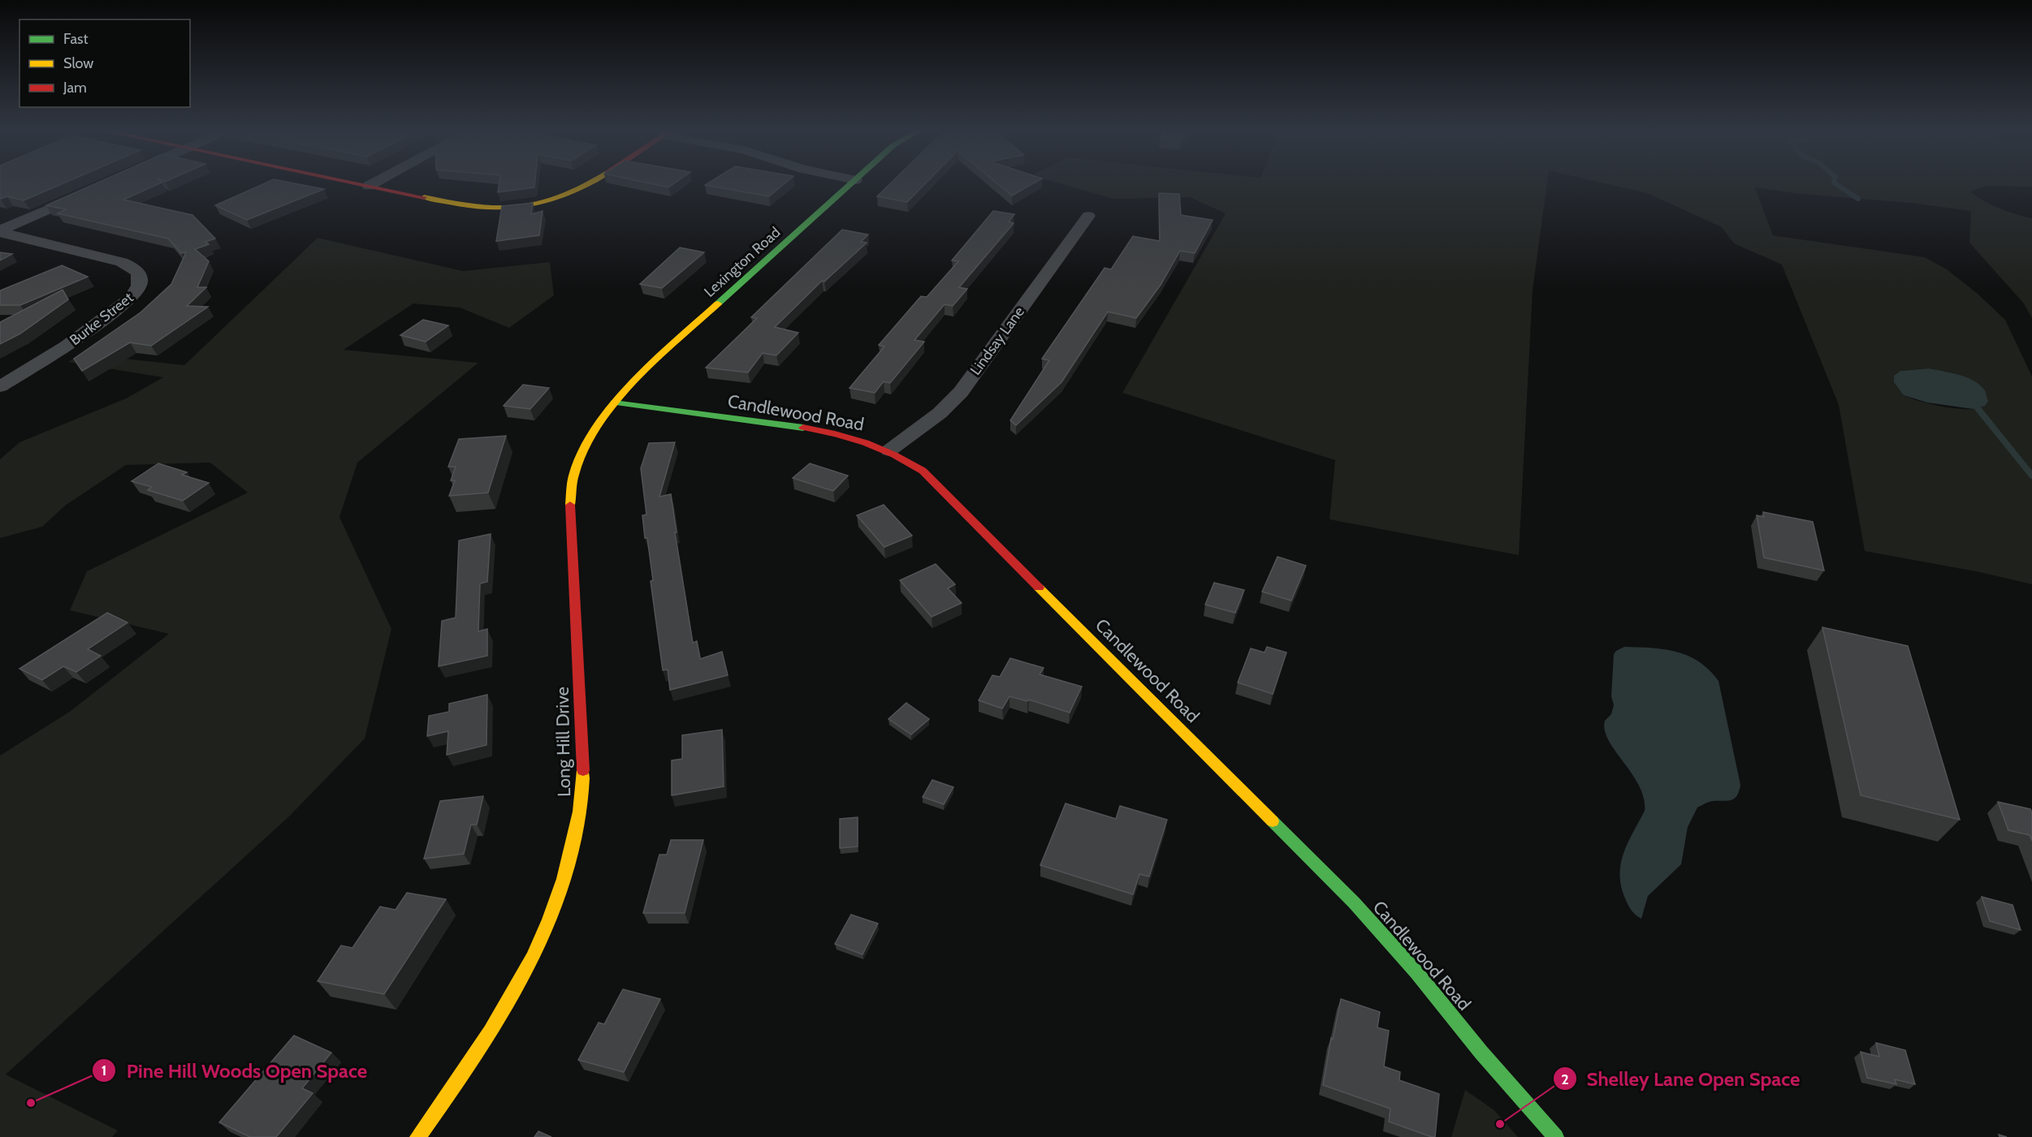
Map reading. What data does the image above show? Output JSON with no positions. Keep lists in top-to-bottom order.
{
  "streets": {
    "street": [
      "Lexington Road",
      "Burke Street",
      "Lindsay Lane",
      "Candlewood Road",
      "Long Hill Drive"
    ]
  },
  "crossings": [
    ["Lexington Road", "Candlewood Road"],
    ["Lexington Road", "Long Hill Drive"],
    ["Lindsay Lane", "Candlewood Road"],
    ["Candlewood Road", "Long Hill Drive"]
  ],
  "places": ["Pine Hill Woods Open Space", "Shelley Lane Open Space"],
  "legend": ["Fast", "Slow", "Jam"]
}
